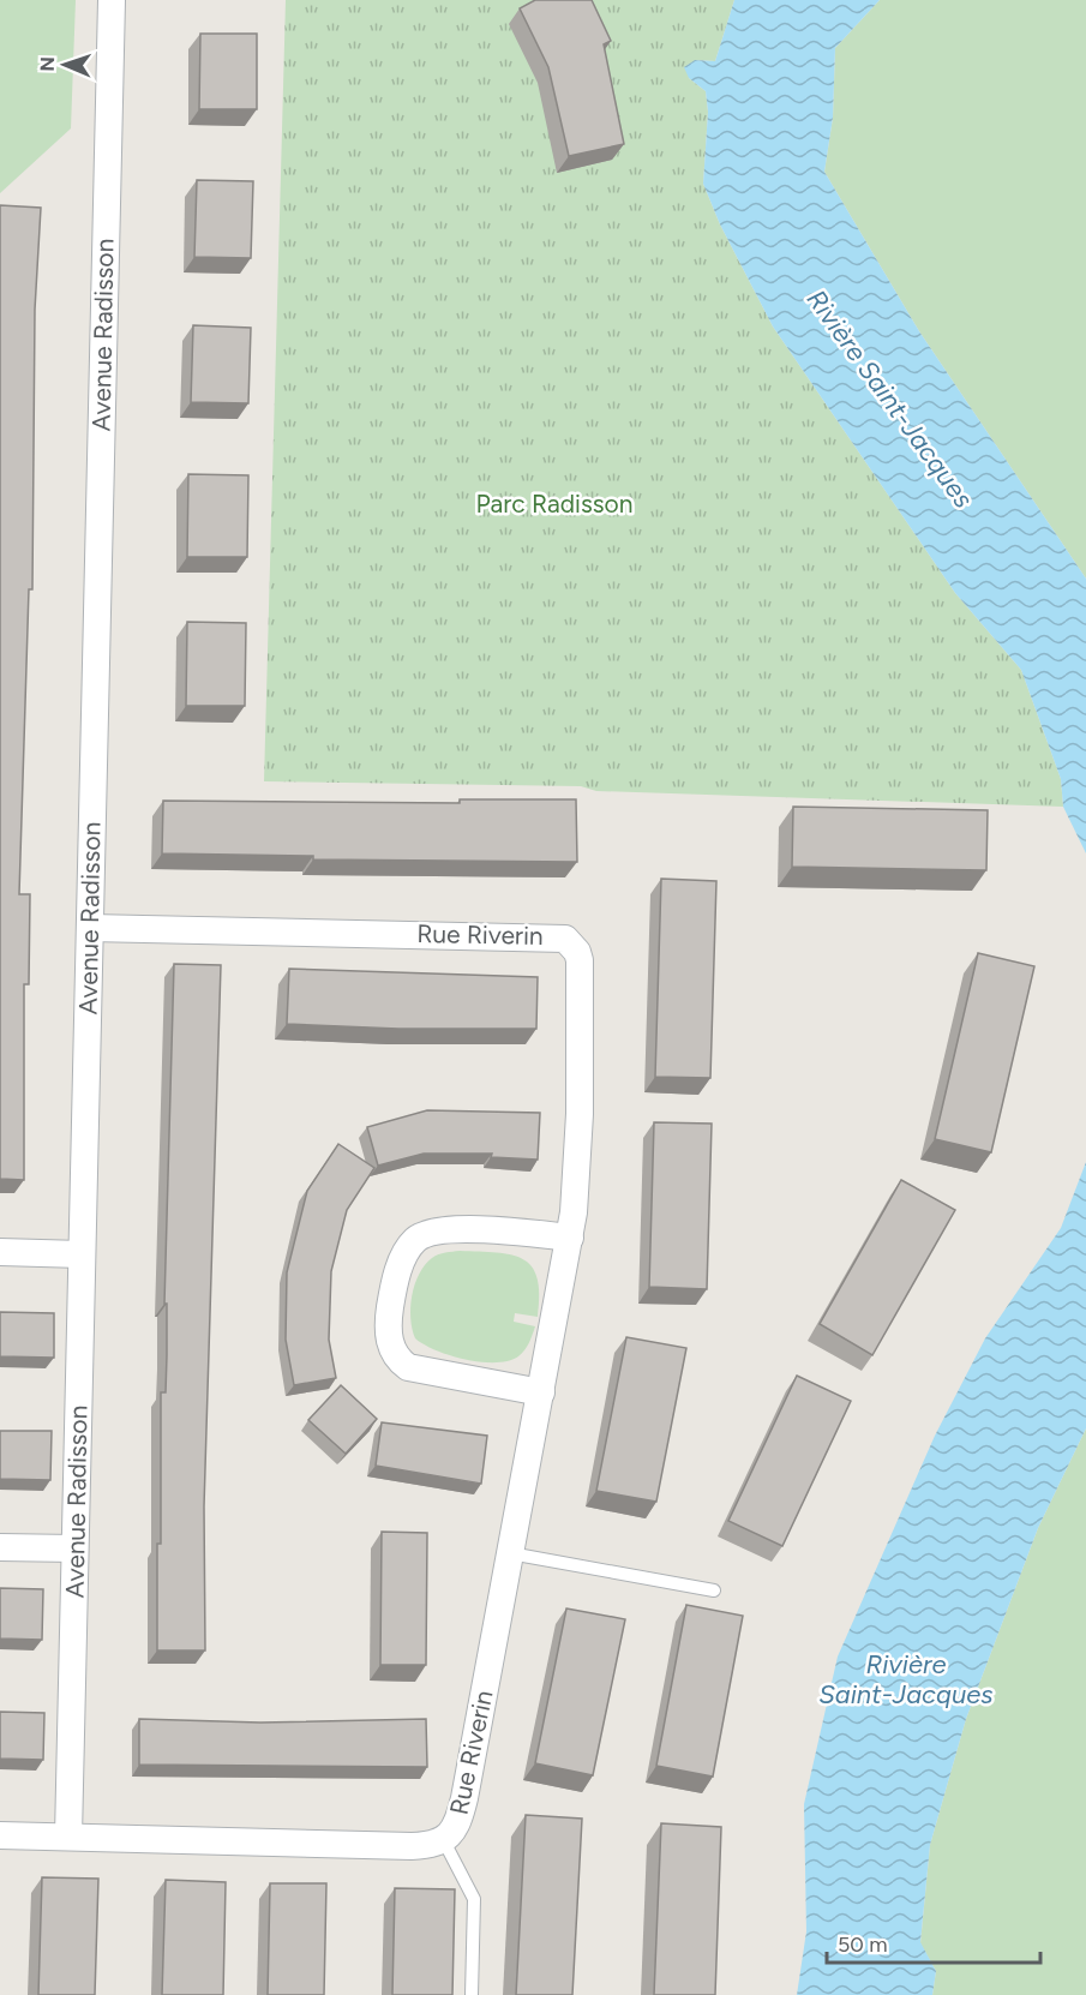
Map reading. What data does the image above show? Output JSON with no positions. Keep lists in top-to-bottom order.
{
  "streets": {
    "street": ["Avenue Radisson", "Rue Riverin"]
  },
  "crossings": [
    ["Avenue Radisson", "Rue Riverin"]
  ],
  "water": ["Rivière Saint-Jacques"],
  "parks": ["Parc Radisson"],
  "scale_bar": "50 m",
  "north": "left"
}
